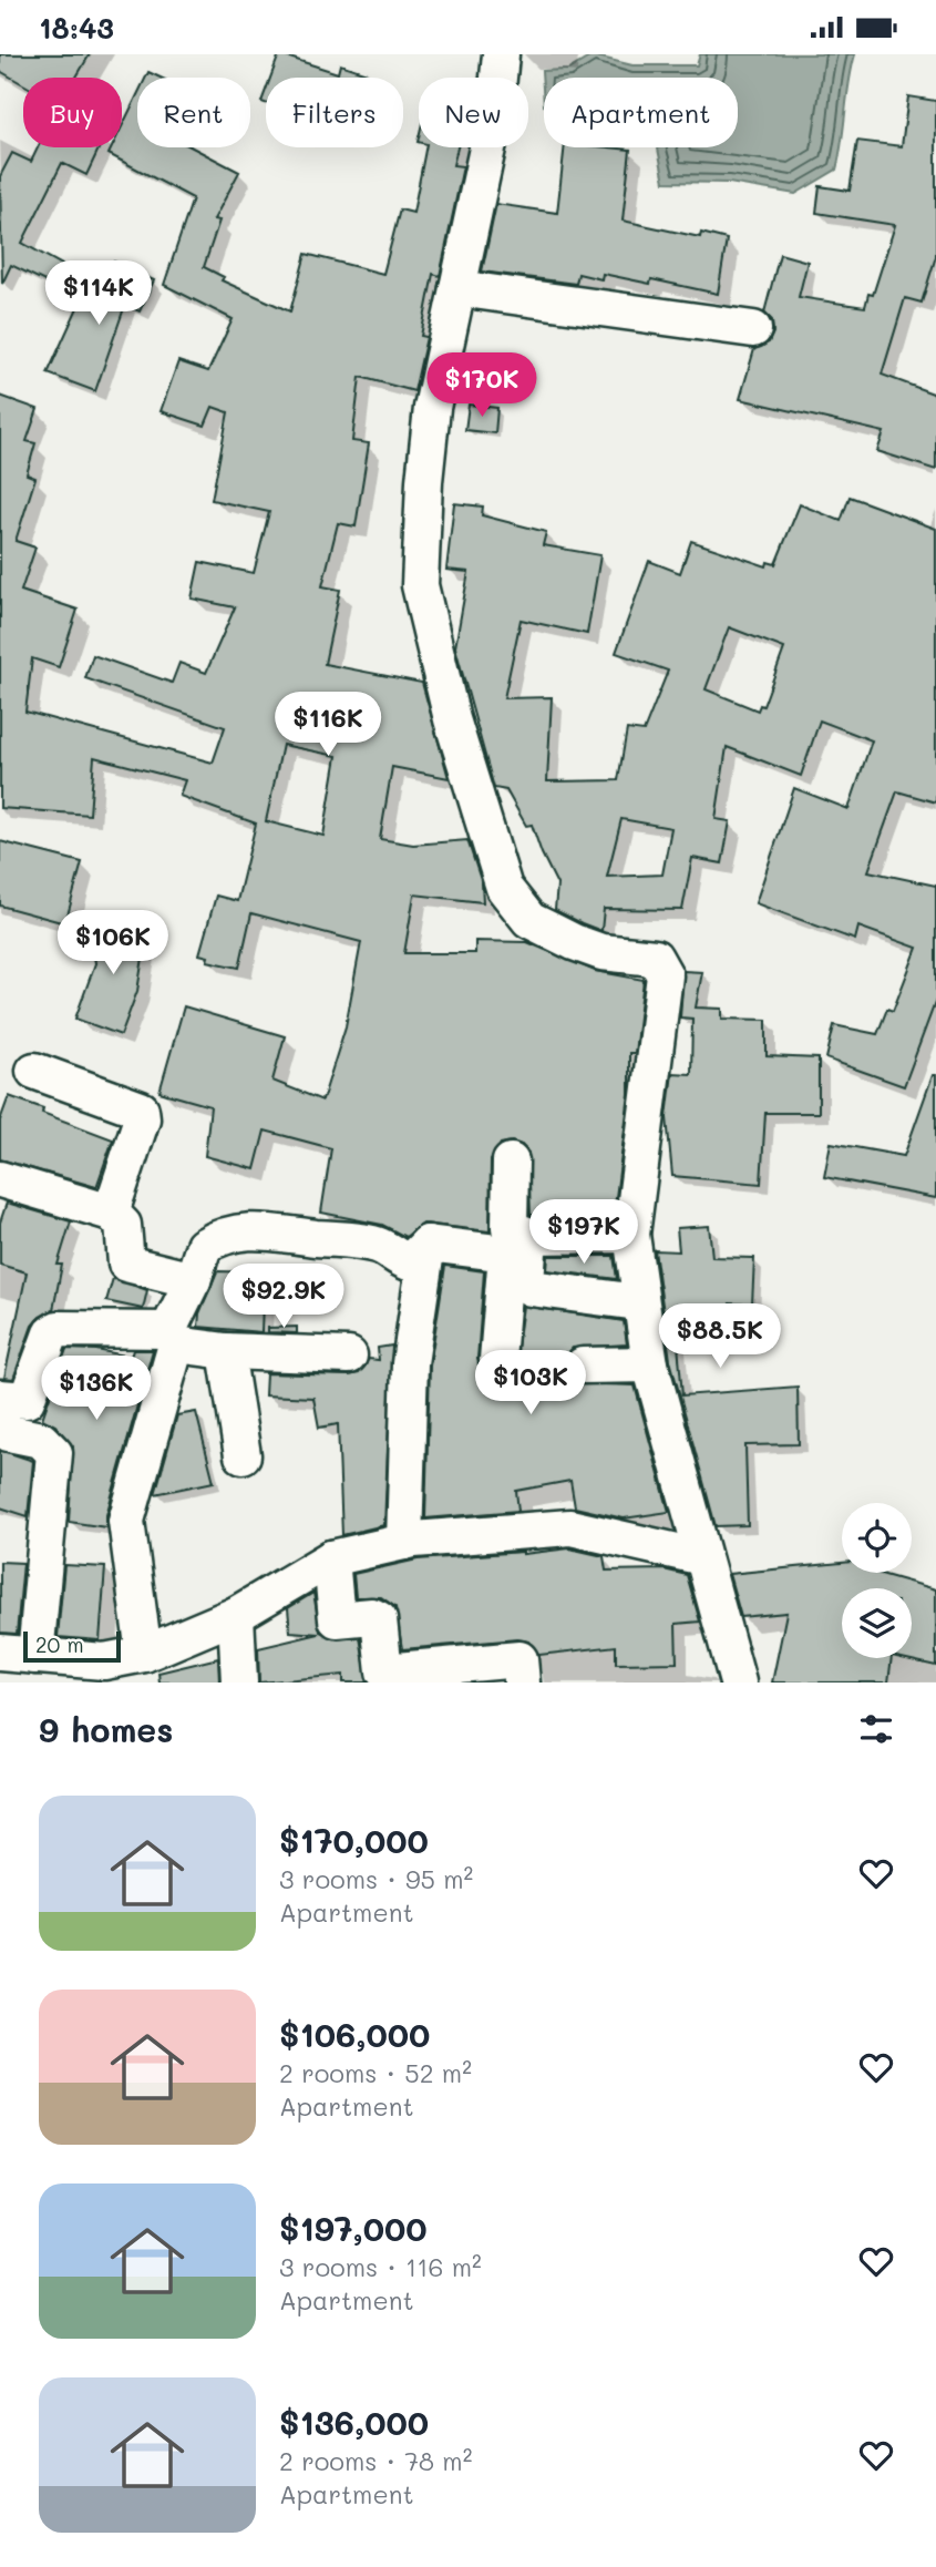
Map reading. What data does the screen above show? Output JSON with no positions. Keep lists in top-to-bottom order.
{
  "scale_bar": "20 m",
  "page": {
    "status": "18:43",
    "chip": [
      "Buy",
      "Rent",
      "Filters",
      "New",
      "Apartment"
    ],
    "price": [
      "$114K",
      "$170K",
      "$116K",
      "$106K",
      "$197K",
      "$92.9K",
      "$88.5K",
      "$103K",
      "$136K"
    ],
    "scale": "20 m",
    "heading": "9 homes",
    "list": [
      {
        "name": "$170,000",
        "note": "3 rooms · 95 m² · Apartment"
      },
      {
        "name": "$106,000",
        "note": "2 rooms · 52 m² · Apartment"
      },
      {
        "name": "$197,000",
        "note": "3 rooms · 116 m² · Apartment"
      },
      {
        "name": "$136,000",
        "note": "2 rooms · 78 m² · Apartment"
      }
    ]
  }
}
